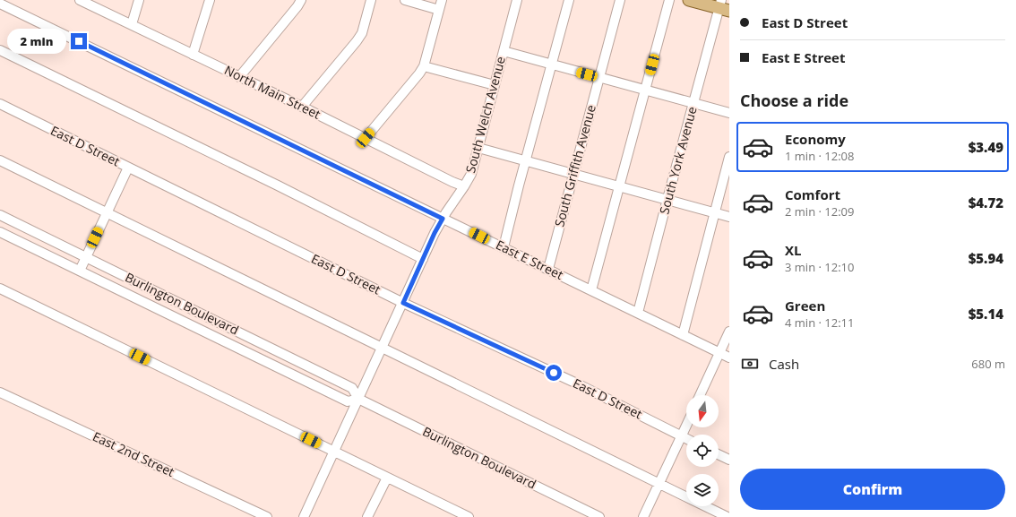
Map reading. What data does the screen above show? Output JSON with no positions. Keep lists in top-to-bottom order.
{
  "streets": {
    "street": [
      "North Main Street",
      "South Welch Avenue",
      "East D Street",
      "South York Avenue",
      "South Griffith Avenue",
      "East E Street",
      "Burlington Boulevard",
      "East 2nd Street"
    ]
  },
  "crossings": [
    ["North Main Street", "South Welch Avenue"],
    ["South Welch Avenue", "East D Street"],
    ["South Welch Avenue", "East E Street"],
    ["South Welch Avenue", "Burlington Boulevard"],
    ["South York Avenue", "East E Street"],
    ["South Griffith Avenue", "East E Street"]
  ],
  "north": "bottom",
  "page": {
    "banner": ["East D Street", "East E Street"],
    "bubble": "2 min",
    "heading": "Choose a ride",
    "list": [
      {
        "name": "Economy",
        "note": "1 min · 12:08",
        "value": "$3.49"
      },
      {
        "name": "Comfort",
        "note": "2 min · 12:09",
        "value": "$4.72"
      },
      {
        "name": "XL",
        "note": "3 min · 12:10",
        "value": "$5.94"
      },
      {
        "name": "Green",
        "note": "4 min · 12:11",
        "value": "$5.14"
      }
    ],
    "pay": ["Cash", "680 m"],
    "buttons": "Confirm"
  }
}
